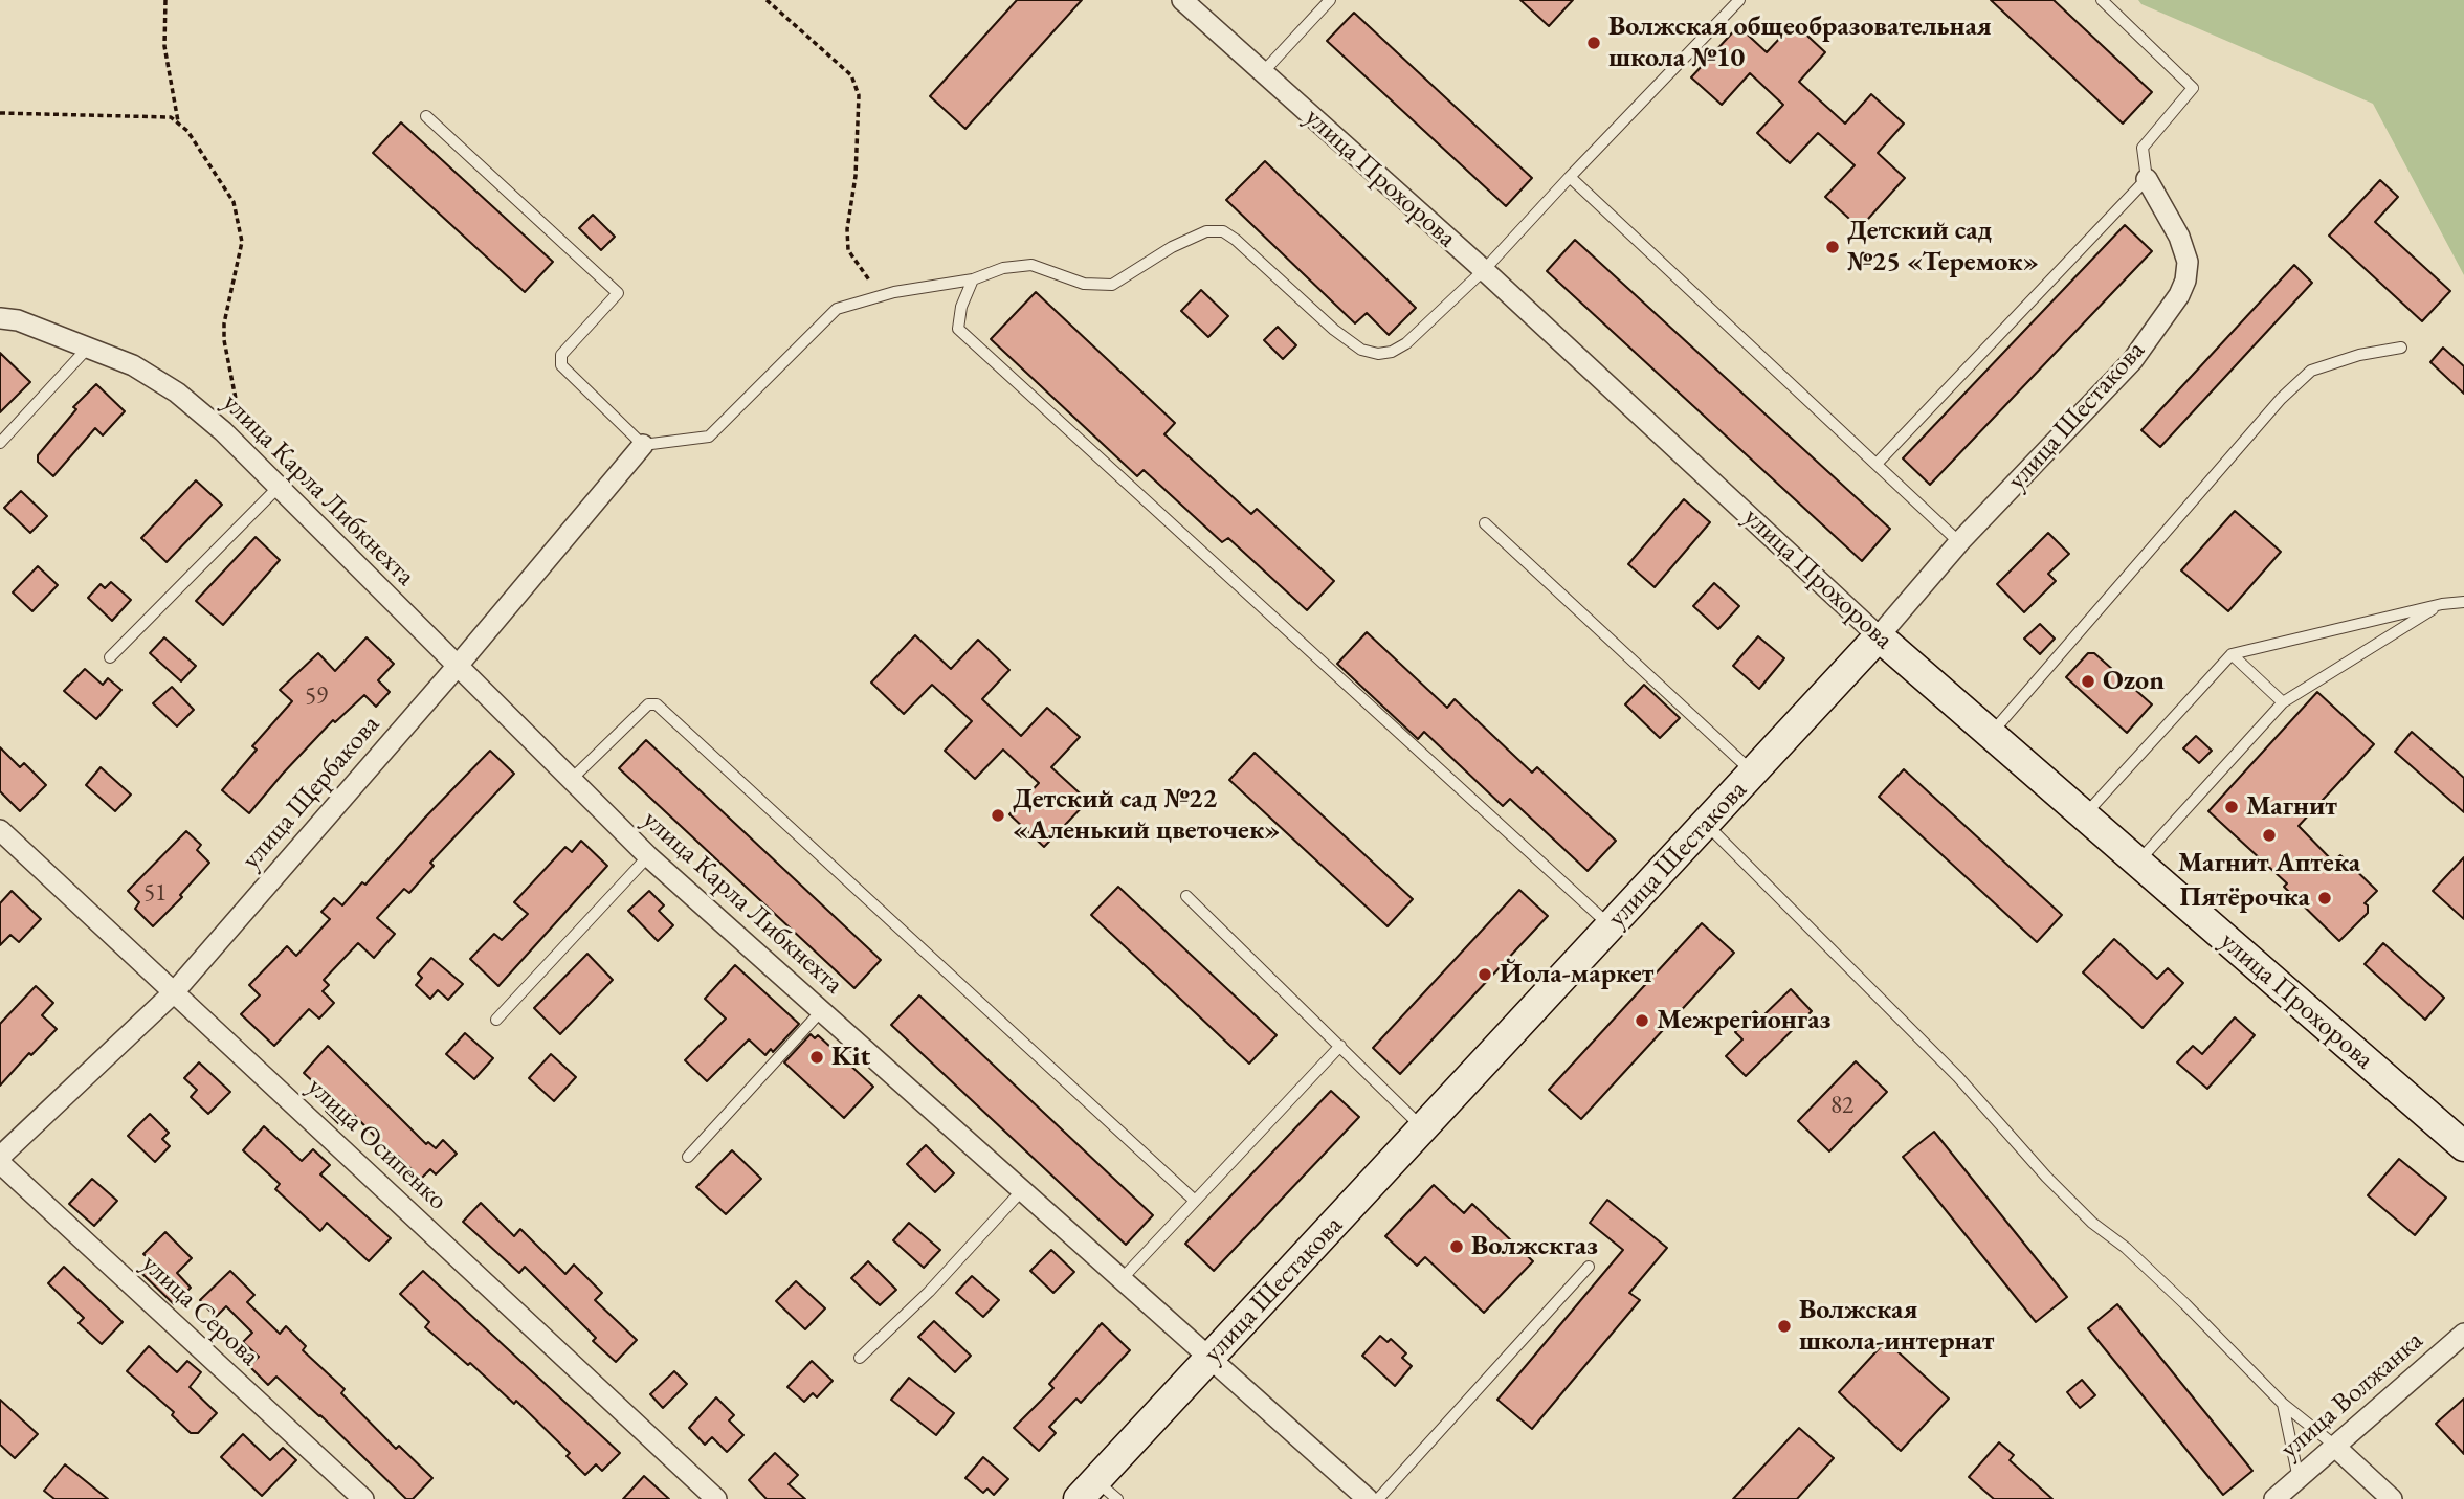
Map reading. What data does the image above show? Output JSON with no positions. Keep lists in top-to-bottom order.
{
  "streets": {
    "main road": ["улица Прохорова", "улица Шестакова"],
    "street": [
      "улица Карла Либкнехта",
      "улица Щербакова",
      "улица Осипенко",
      "улица Серова",
      "улица Волжанка"
    ]
  },
  "crossings": [
    ["улица Прохорова", "улица Шестакова"],
    ["улица Шестакова", "улица Карла Либкнехта"],
    ["улица Карла Либкнехта", "улица Щербакова"],
    ["улица Щербакова", "улица Осипенко"]
  ],
  "places": [
    "Волжская общеобразовательная школа №10",
    "Детский сад №25 «Теремок»",
    "Ozon",
    "Магнит",
    "Детский сад №22 «Аленький цветочек»",
    "Магнит Аптека",
    "Пятёрочка",
    "Йола-маркет",
    "Межрегионгаз",
    "Kit",
    "Волжскгаз",
    "Волжская школа-интернат"
  ],
  "house_numbers": ["59", "51", "82"]
}
